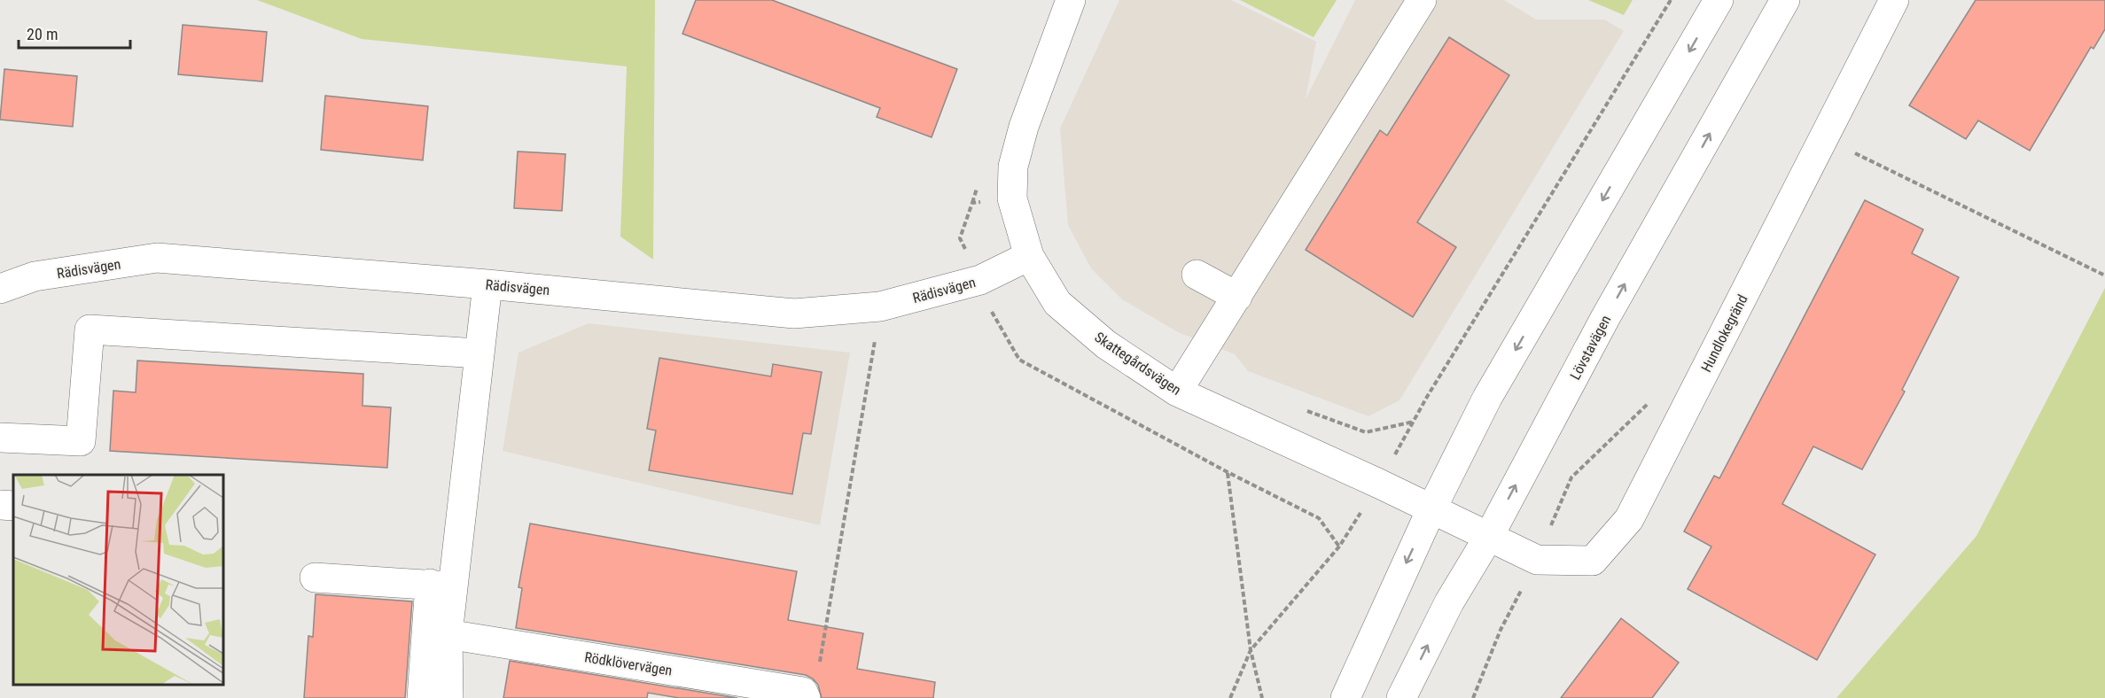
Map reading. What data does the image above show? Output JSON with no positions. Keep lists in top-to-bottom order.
{
  "streets": {
    "street": [
      "Rädisvägen",
      "Hundlokegränd",
      "Lövstavägen",
      "Skattegårdsvägen",
      "Rödklövervägen"
    ]
  },
  "crossings": [
    ["Rädisvägen", "Skattegårdsvägen"],
    ["Hundlokegränd", "Lövstavägen"],
    ["Hundlokegränd", "Skattegårdsvägen"]
  ],
  "scale_bar": "20 m"
}
